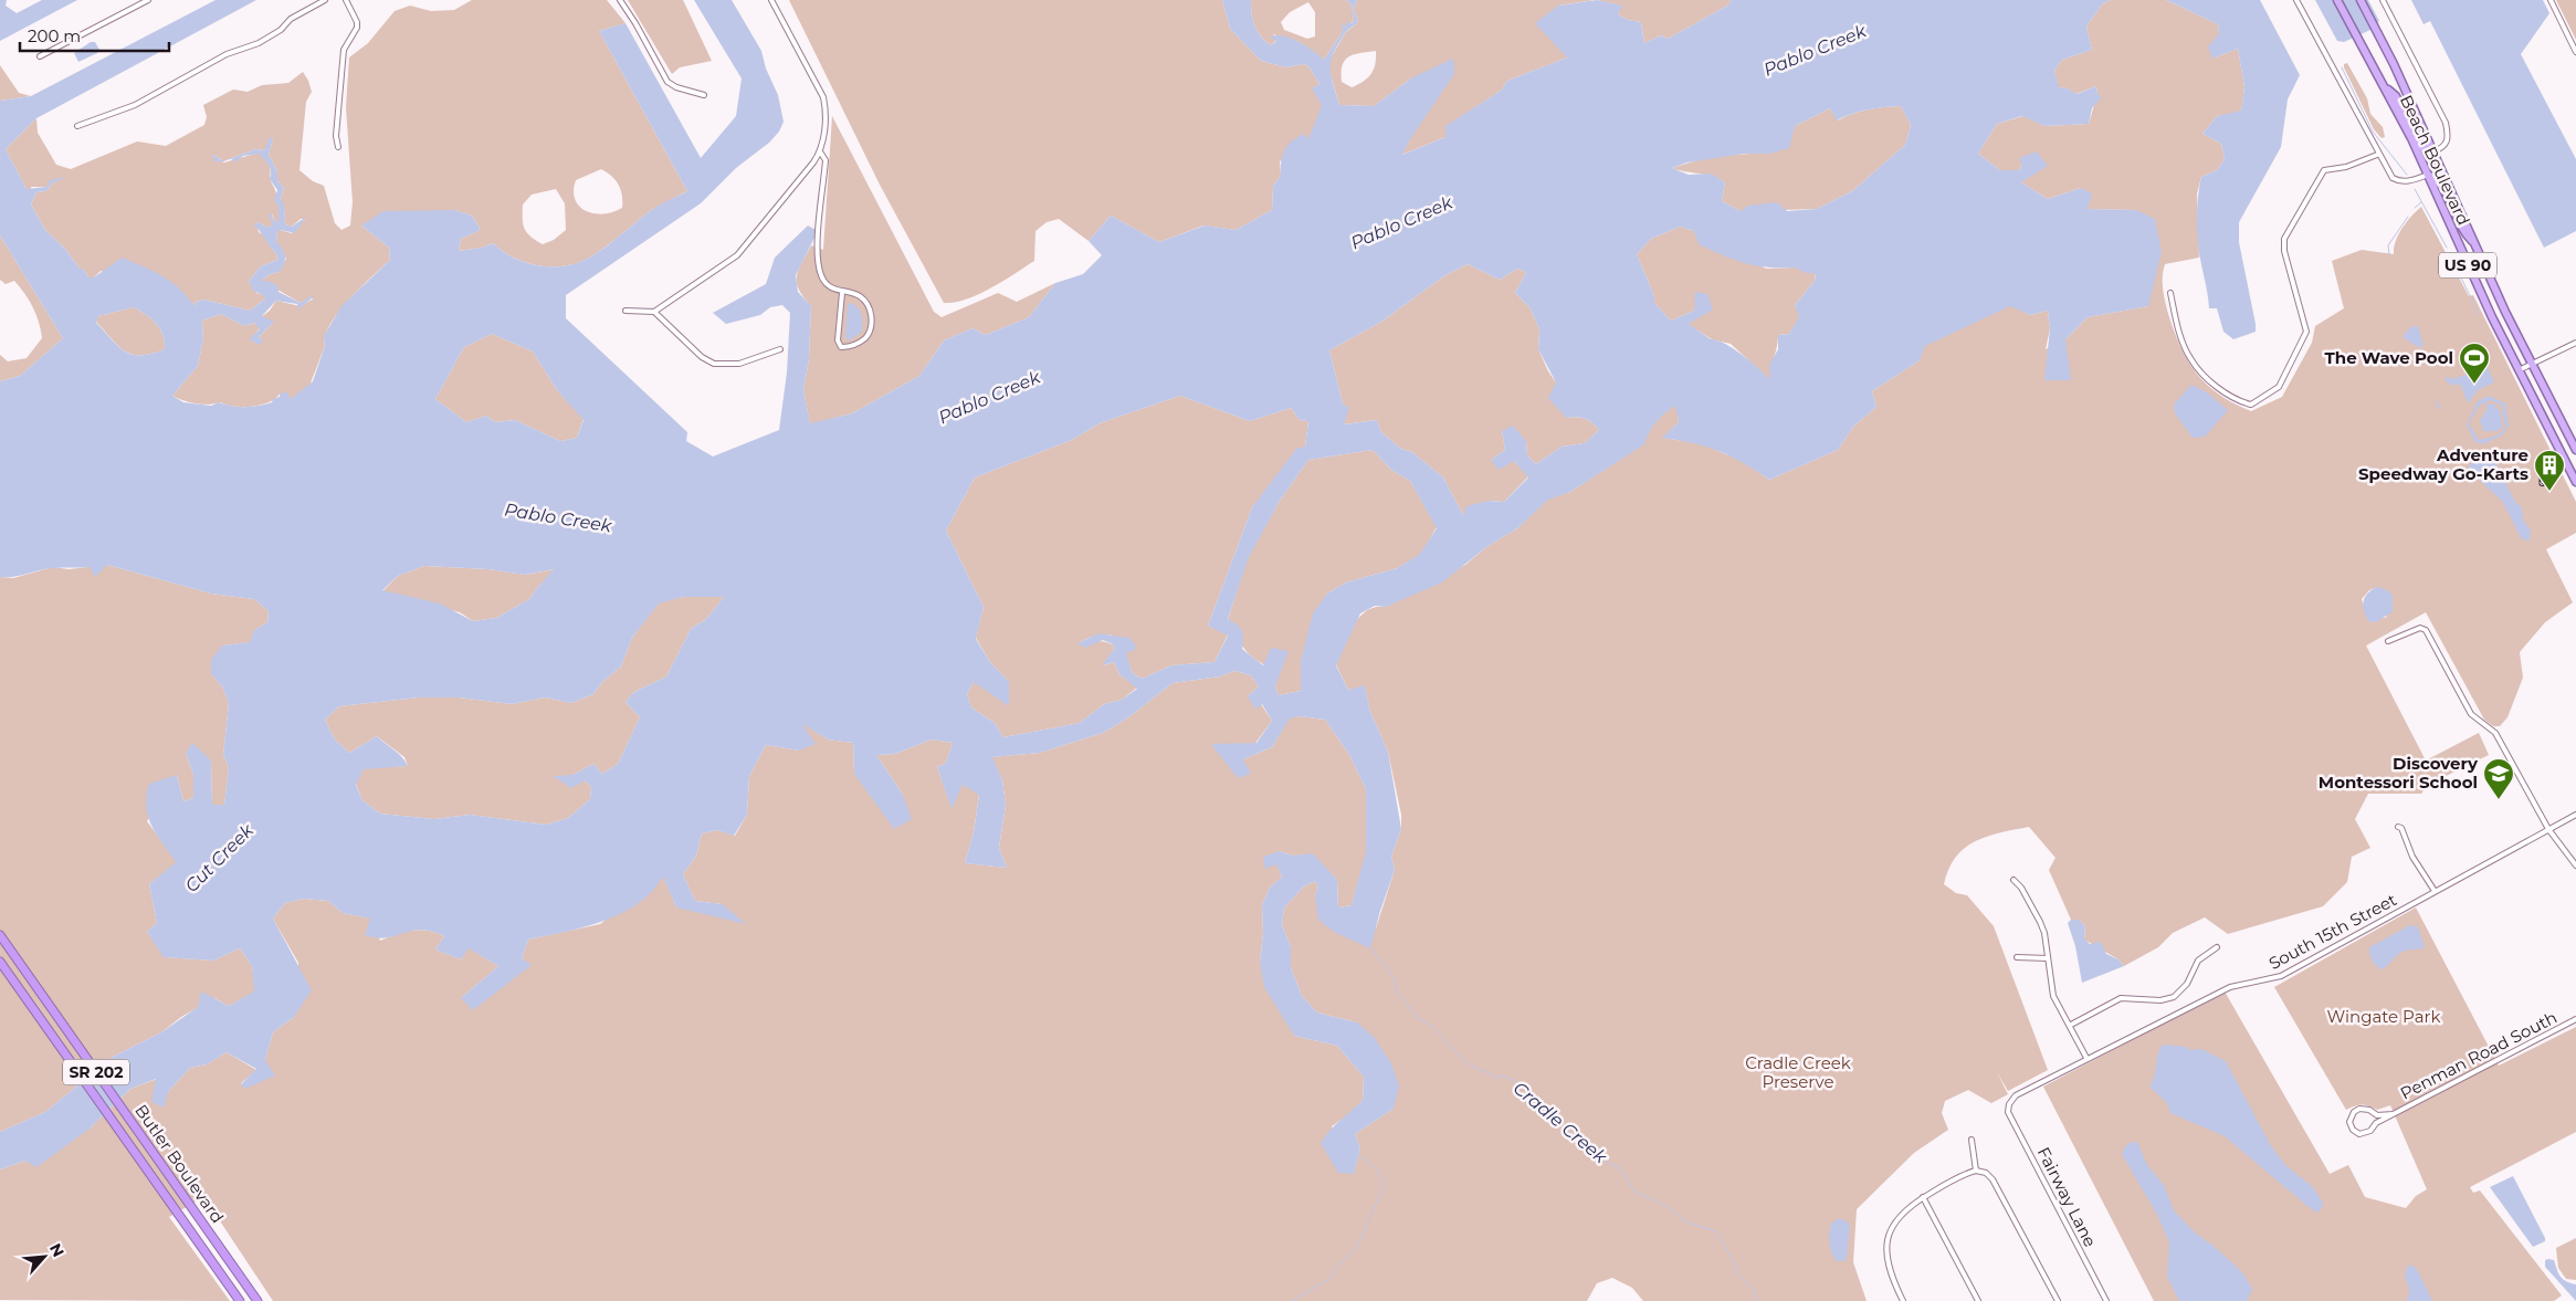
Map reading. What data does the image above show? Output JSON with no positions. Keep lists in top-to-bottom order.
{
  "streets": {
    "highway": [
      "Beach Boulevard",
      "US 90",
      "SR 202",
      "Butler Boulevard"
    ],
    "street": ["South 15th Street", "Penman Road South", "Fairway Lane"]
  },
  "crossings": [
    ["South 15th Street", "Fairway Lane"]
  ],
  "water": ["Pablo Creek", "Cut Creek", "Cradle Creek"],
  "parks": ["Wingate Park", "Cradle Creek Preserve"],
  "places": {
    "sports": ["The Wave Pool"],
    "building": ["Adventure Speedway Go-Karts"],
    "school or university": ["Discovery Montessori School"]
  },
  "scale_bar": "200 m",
  "north": "top right"
}
